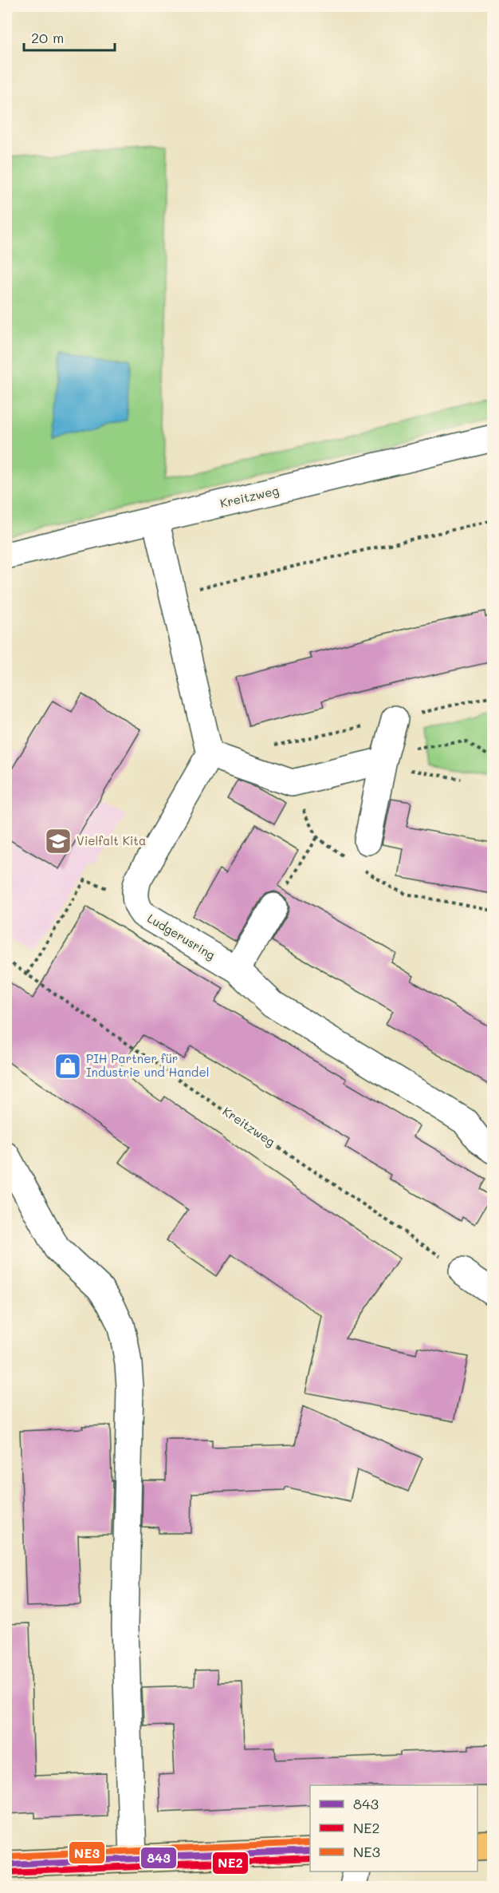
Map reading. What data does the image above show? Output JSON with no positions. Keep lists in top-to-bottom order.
{
  "streets": {
    "street": ["Kreitzweg", "Ludgerusring"]
  },
  "places": {
    "school or university": ["Vielfalt Kita"],
    "shop": ["PIH Partner für Industrie und Handel"]
  },
  "lines": ["transit line NE3", "transit line 843", "transit line NE2"],
  "legend": ["843", "NE2", "NE3"],
  "scale_bar": "20 m"
}
